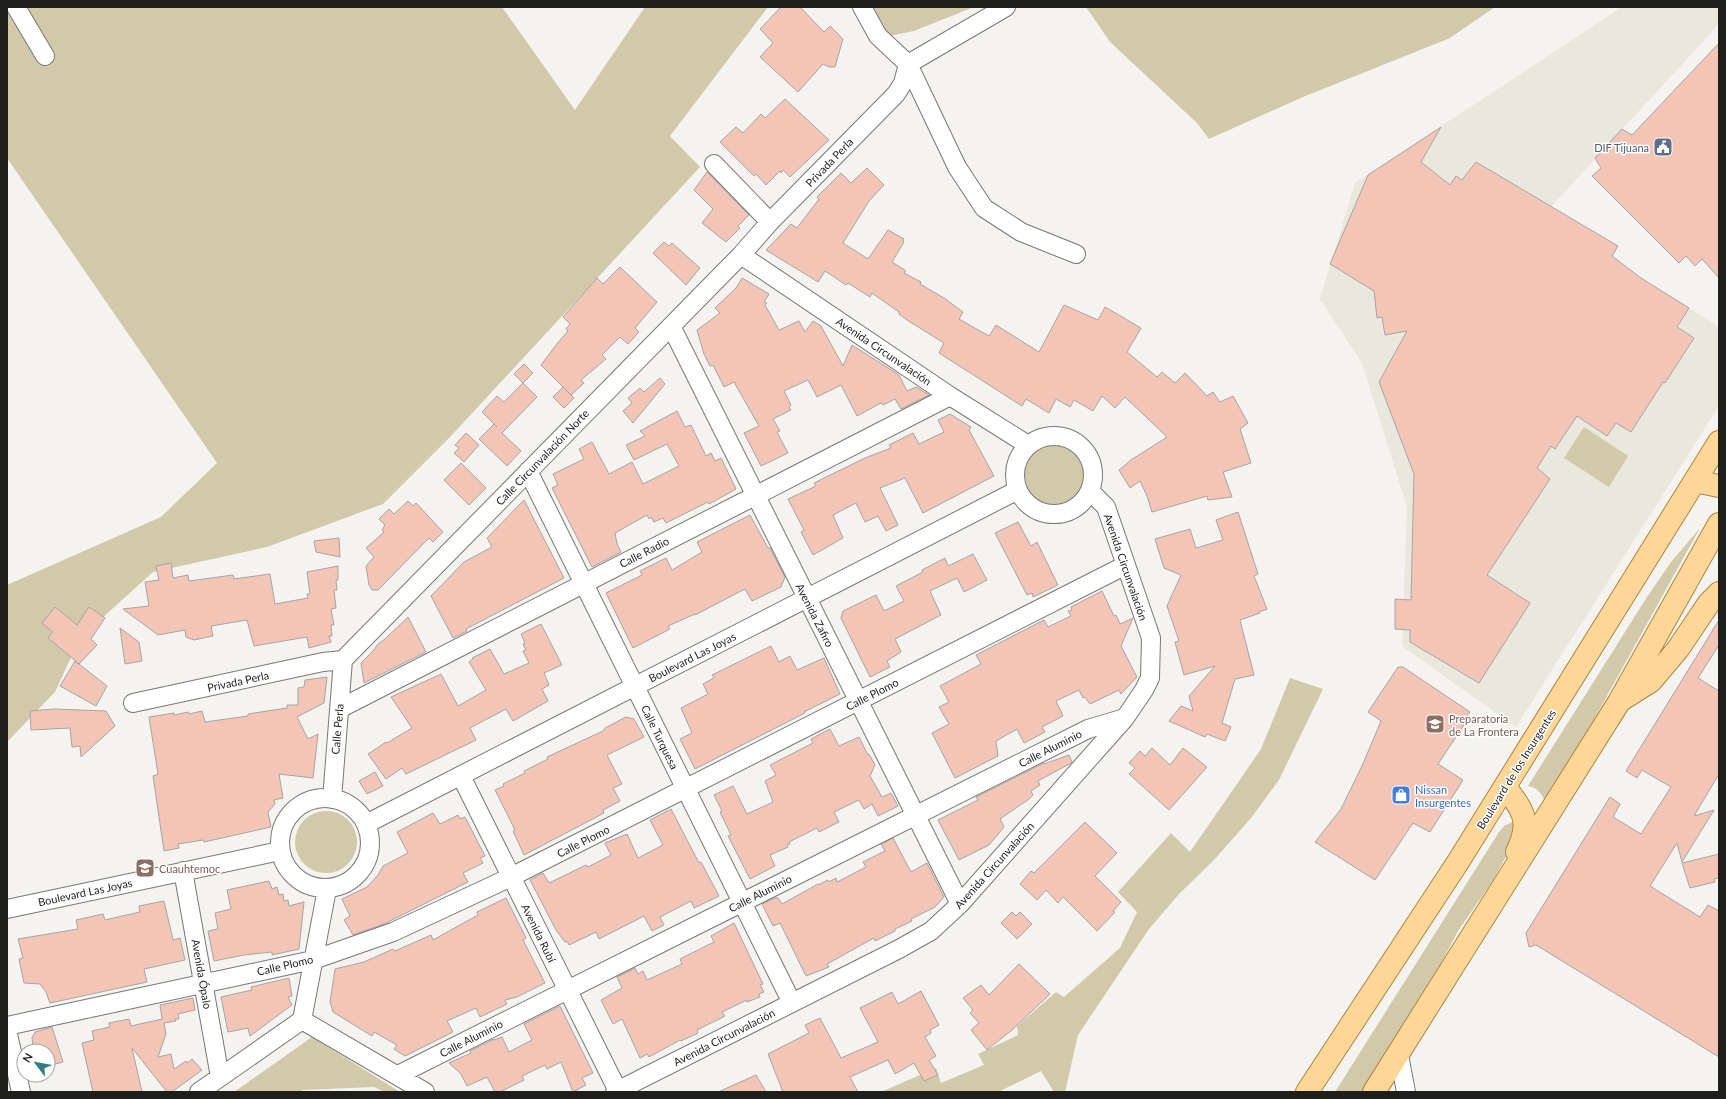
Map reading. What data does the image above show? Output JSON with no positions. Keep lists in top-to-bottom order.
{
  "streets": {
    "main road": ["Boulevard de los Insurgentes"],
    "street": [
      "Privada Perla",
      "Avenida Circunvalación",
      "Calle Circunvalación Norte",
      "Calle Radio",
      "Avenida Zafiro",
      "Boulevard Las Joyas",
      "Calle Plomo",
      "Calle Perla",
      "Calle Turquesa",
      "Calle Aluminio",
      "Avenida Rubí",
      "Avenida Ópalo"
    ]
  },
  "crossings": [
    ["Privada Perla", "Avenida Circunvalación"],
    ["Privada Perla", "Calle Circunvalación Norte"],
    ["Privada Perla", "Calle Perla"],
    ["Avenida Circunvalación", "Calle Circunvalación Norte"],
    ["Avenida Circunvalación", "Calle Radio"],
    ["Avenida Circunvalación", "Avenida Zafiro"],
    ["Avenida Circunvalación", "Boulevard Las Joyas"],
    ["Avenida Circunvalación", "Calle Plomo"],
    ["Avenida Circunvalación", "Calle Turquesa"],
    ["Avenida Circunvalación", "Calle Aluminio"],
    ["Avenida Circunvalación", "Avenida Rubí"],
    ["Calle Circunvalación Norte", "Avenida Zafiro"],
    ["Calle Circunvalación Norte", "Calle Perla"],
    ["Calle Circunvalación Norte", "Calle Turquesa"],
    ["Calle Radio", "Avenida Zafiro"],
    ["Calle Radio", "Calle Perla"],
    ["Calle Radio", "Calle Turquesa"],
    ["Avenida Zafiro", "Boulevard Las Joyas"],
    ["Avenida Zafiro", "Calle Plomo"],
    ["Avenida Zafiro", "Calle Aluminio"],
    ["Boulevard Las Joyas", "Calle Perla"],
    ["Boulevard Las Joyas", "Calle Turquesa"],
    ["Boulevard Las Joyas", "Avenida Rubí"],
    ["Boulevard Las Joyas", "Avenida Ópalo"],
    ["Calle Plomo", "Calle Turquesa"],
    ["Calle Plomo", "Avenida Rubí"],
    ["Calle Plomo", "Avenida Ópalo"],
    ["Calle Turquesa", "Calle Aluminio"],
    ["Calle Aluminio", "Avenida Rubí"]
  ],
  "places": {
    "public building": ["DIF Tijuana"],
    "school or university": ["Preparatoria de La Frontera", "Cuauhtemoc"],
    "shop": ["Nissan Insurgentes"]
  },
  "north": "top left"
}
